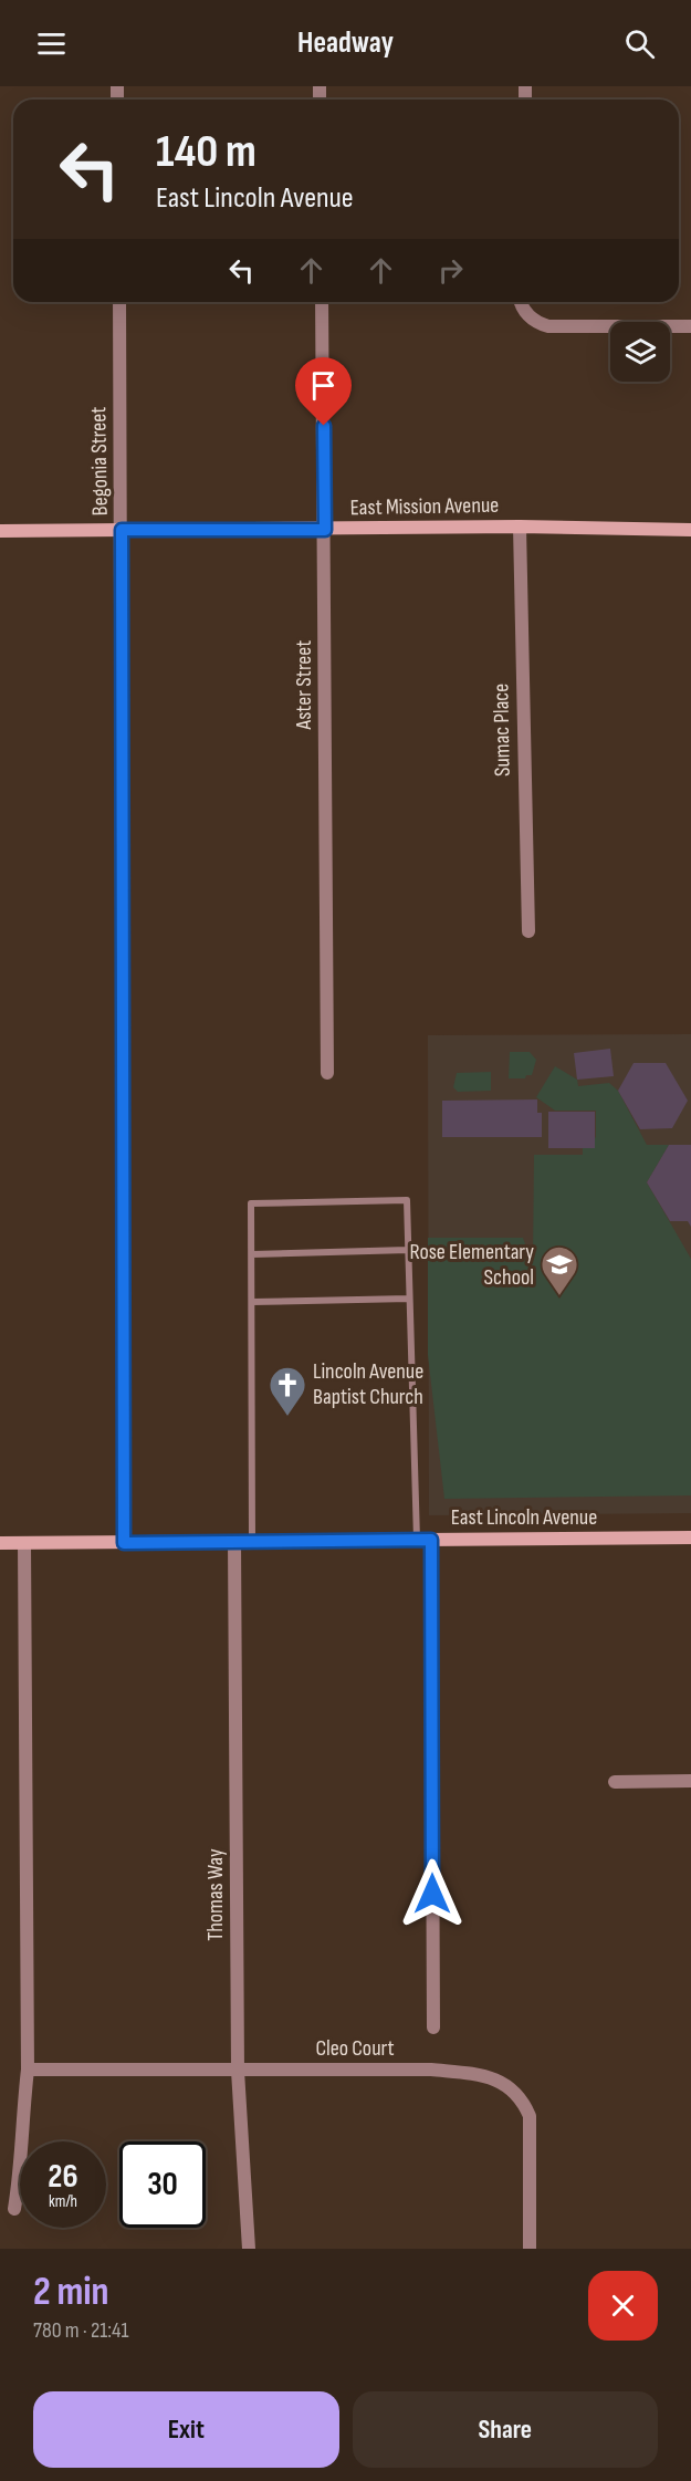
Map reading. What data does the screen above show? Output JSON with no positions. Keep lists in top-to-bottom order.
{
  "streets": {
    "main road": ["East Mission Avenue", "East Lincoln Avenue"],
    "street": [
      "Begonia Street",
      "Aster Street",
      "Sumac Place",
      "Thomas Way",
      "Cleo Court"
    ]
  },
  "crossings": [
    ["Begonia Street", "East Mission Avenue"],
    ["Begonia Street", "East Lincoln Avenue"],
    ["East Mission Avenue", "Aster Street"],
    ["East Mission Avenue", "Sumac Place"],
    ["East Lincoln Avenue", "Thomas Way"],
    ["Thomas Way", "Cleo Court"]
  ],
  "places": {
    "school or university": ["Rose Elementary School"],
    "church": ["Lincoln Avenue Baptist Church"]
  },
  "page": {
    "header": "Headway",
    "turn": ["140 m", "East Lincoln Avenue"],
    "speed": "26 km/h",
    "limit": "30",
    "heading": ["2 min", "780 m · 21:41"],
    "buttons": ["Exit", "Share"]
  }
}
